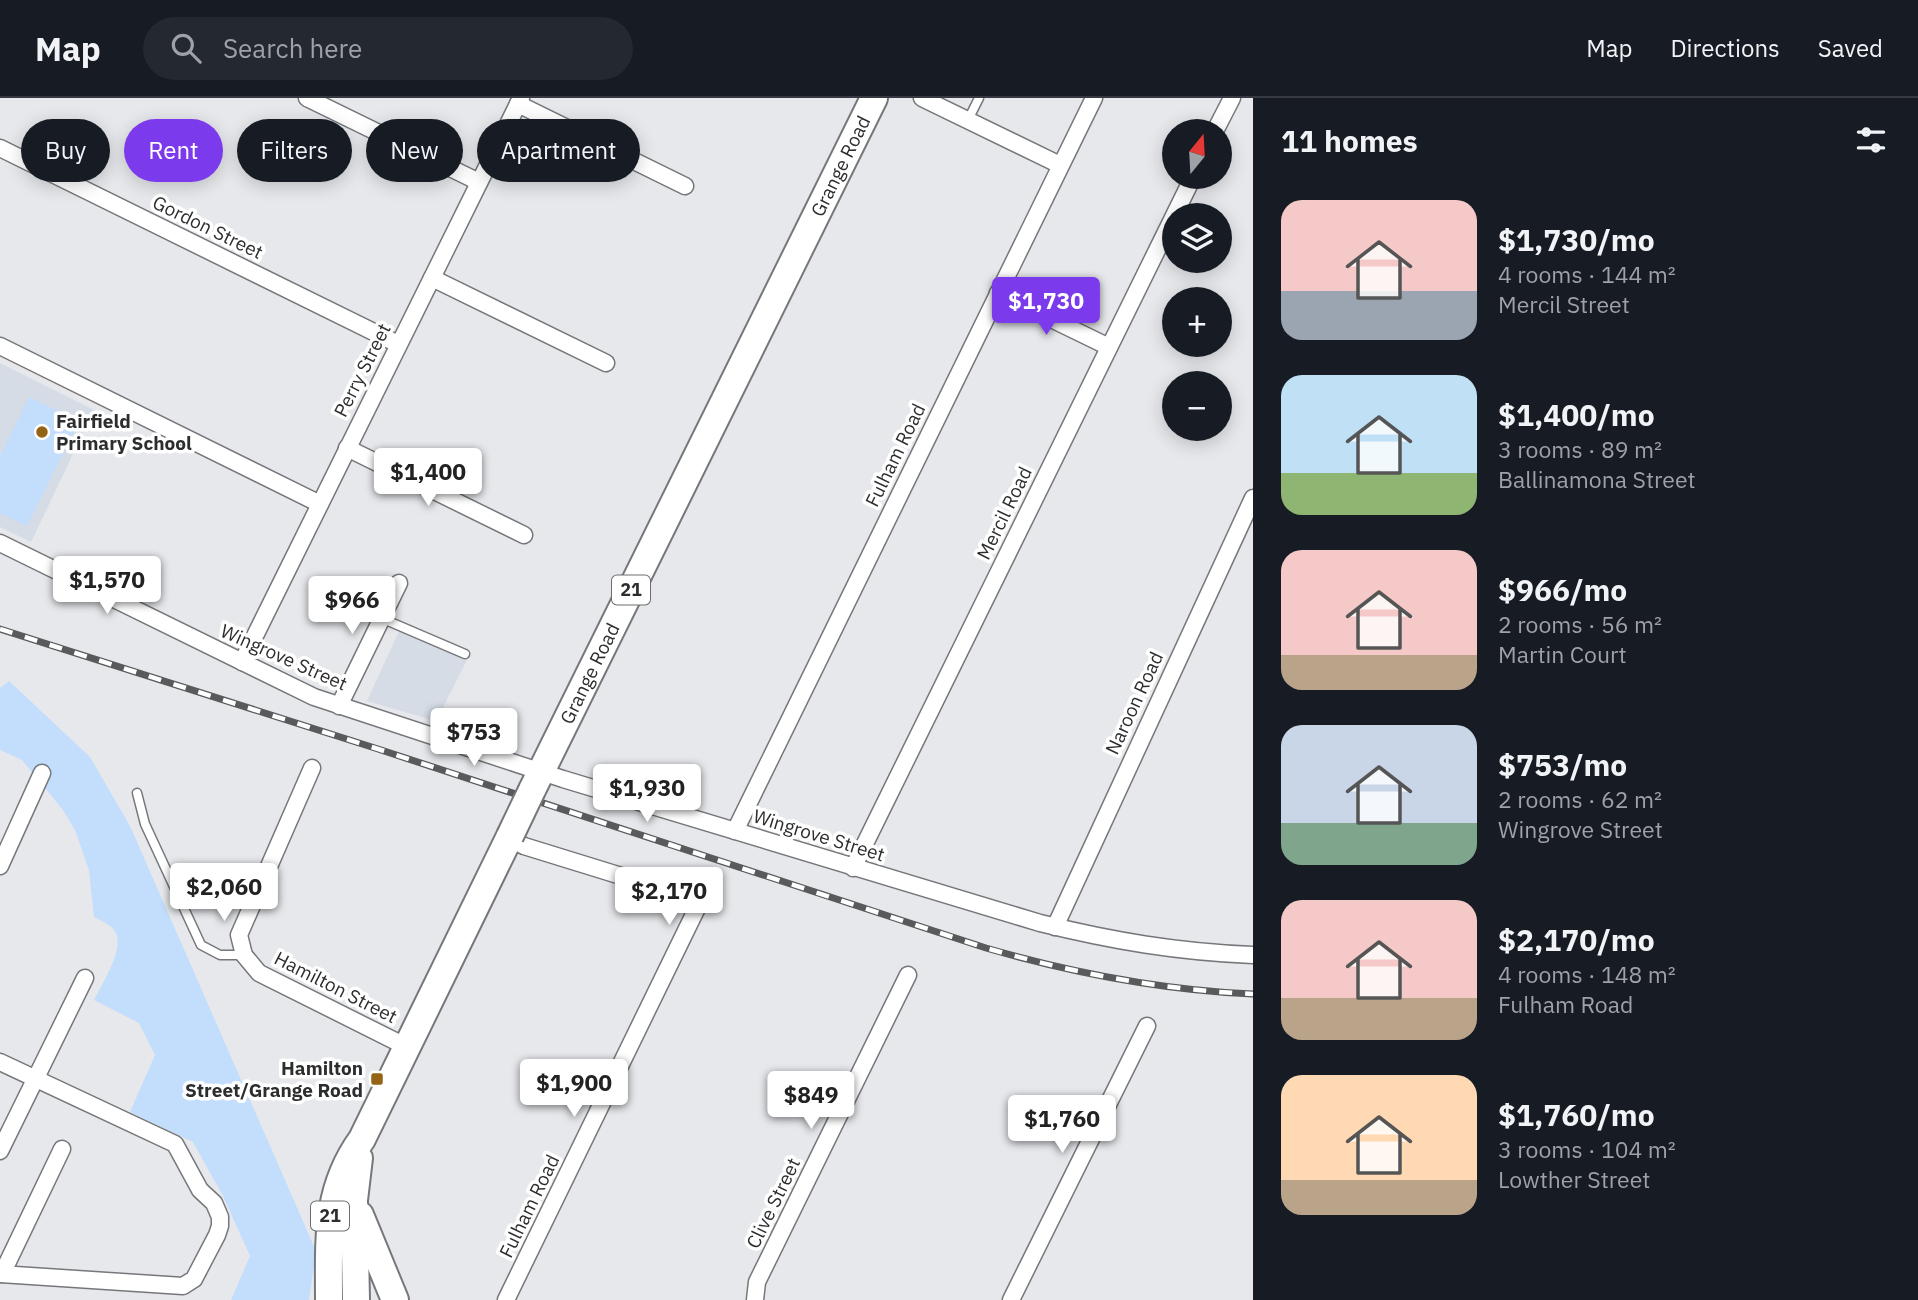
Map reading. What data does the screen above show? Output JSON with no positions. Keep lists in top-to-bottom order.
{
  "streets": {
    "main road": ["Grange Road", "21"],
    "street": [
      "Gordon Street",
      "Perry Street",
      "Fulham Road",
      "Mercil Road",
      "Wingrove Street",
      "Naroon Road",
      "Hamilton Street",
      "Clive Street"
    ]
  },
  "crossings": [
    ["Grange Road", "Fulham Road"],
    ["Grange Road", "Wingrove Street"],
    ["Grange Road", "Hamilton Street"],
    ["Gordon Street", "Perry Street"],
    ["Perry Street", "Wingrove Street"],
    ["Fulham Road", "Wingrove Street"],
    ["Mercil Road", "Wingrove Street"],
    ["Wingrove Street", "Naroon Road"]
  ],
  "places": {
    "other": ["Fairfield Primary School"],
    "transit": ["Hamilton Street/Grange Road"]
  },
  "north": "top",
  "page": {
    "header": "Map",
    "search": "Search here",
    "nav": ["Map", "Directions", "Saved"],
    "heading": "11 homes",
    "map_buttons": ["+", "−"],
    "chip": [
      "Buy",
      "Rent",
      "Filters",
      "New",
      "Apartment"
    ],
    "list": [
      {
        "name": "$1,730/mo",
        "note": "4 rooms · 144 m² · Mercil Street"
      },
      {
        "name": "$1,400/mo",
        "note": "3 rooms · 89 m² · Ballinamona Street"
      },
      {
        "name": "$966/mo",
        "note": "2 rooms · 56 m² · Martin Court"
      },
      {
        "name": "$753/mo",
        "note": "2 rooms · 62 m² · Wingrove Street"
      },
      {
        "name": "$2,170/mo",
        "note": "4 rooms · 148 m² · Fulham Road"
      },
      {
        "name": "$1,760/mo",
        "note": "3 rooms · 104 m² · Lowther Street"
      }
    ],
    "price": [
      "$1,730",
      "$1,400",
      "$1,570",
      "$966",
      "$753",
      "$1,930",
      "$2,060",
      "$2,170",
      "$1,900",
      "$849",
      "$1,760"
    ]
  }
}
